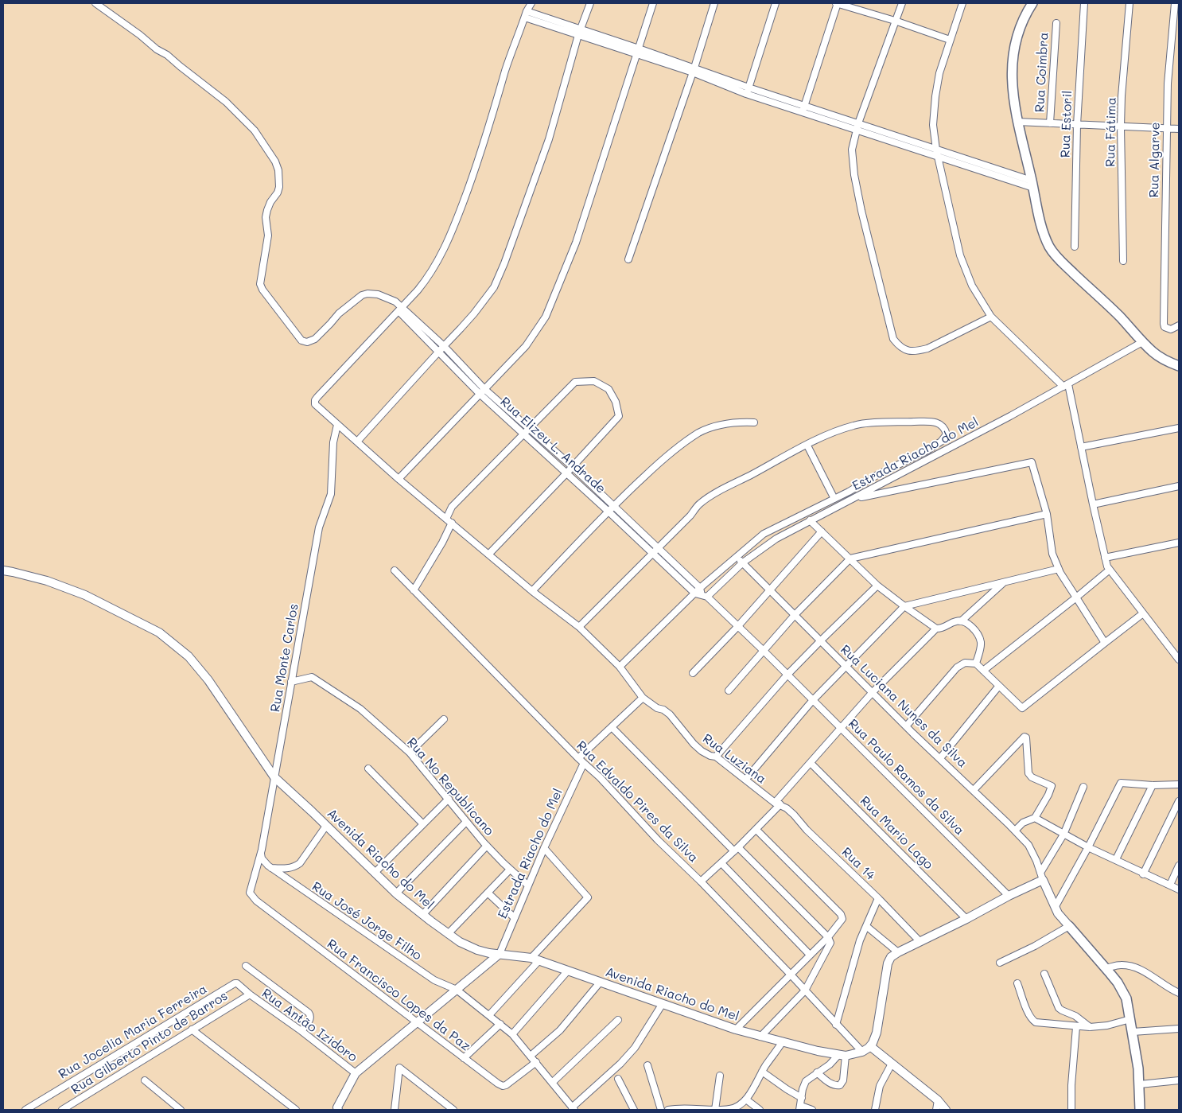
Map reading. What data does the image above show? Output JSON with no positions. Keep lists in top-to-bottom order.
{
  "streets": {
    "street": [
      "Rua Coimbra",
      "Rua Estoril",
      "Rua Fátima",
      "Rua Algarve",
      "Rua Elizeu L. Andrade",
      "Estrada Riacho do Mel",
      "Rua Monte Carlos",
      "Rua Luciana Nunes da Silva",
      "Rua Luziana",
      "Rua Paulo Ramos da Silva",
      "Rua No Republicano",
      "Rua Edvaldo Pires da Silva",
      "Rua Mario Lago",
      "Avenida Riacho do Mel",
      "Rua 14",
      "Rua José Jorge Filho",
      "Rua Francisco Lopes da Paz",
      "Rua Antão Izidoro",
      "Rua Jocelia Maria Ferreira",
      "Rua Gilberto Pinto de Barros"
    ]
  },
  "crossings": [
    ["Rua Elizeu L. Andrade", "Rua Luziana"],
    ["Estrada Riacho do Mel", "Rua Luciana Nunes da Silva"],
    ["Estrada Riacho do Mel", "Rua Paulo Ramos da Silva"],
    ["Estrada Riacho do Mel", "Rua No Republicano"],
    ["Estrada Riacho do Mel", "Rua Edvaldo Pires da Silva"],
    ["Estrada Riacho do Mel", "Avenida Riacho do Mel"],
    ["Rua Monte Carlos", "Rua Luziana"],
    ["Rua Monte Carlos", "Rua No Republicano"],
    ["Rua Monte Carlos", "Avenida Riacho do Mel"],
    ["Rua Monte Carlos", "Rua José Jorge Filho"],
    ["Rua Monte Carlos", "Rua Francisco Lopes da Paz"],
    ["Rua Luziana", "Rua 14"],
    ["Rua Edvaldo Pires da Silva", "Avenida Riacho do Mel"],
    ["Rua José Jorge Filho", "Rua Francisco Lopes da Paz"],
    ["Rua Antão Izidoro", "Rua Jocelia Maria Ferreira"],
    ["Rua Antão Izidoro", "Rua Gilberto Pinto de Barros"],
    ["Rua Jocelia Maria Ferreira", "Rua Gilberto Pinto de Barros"]
  ]
}
